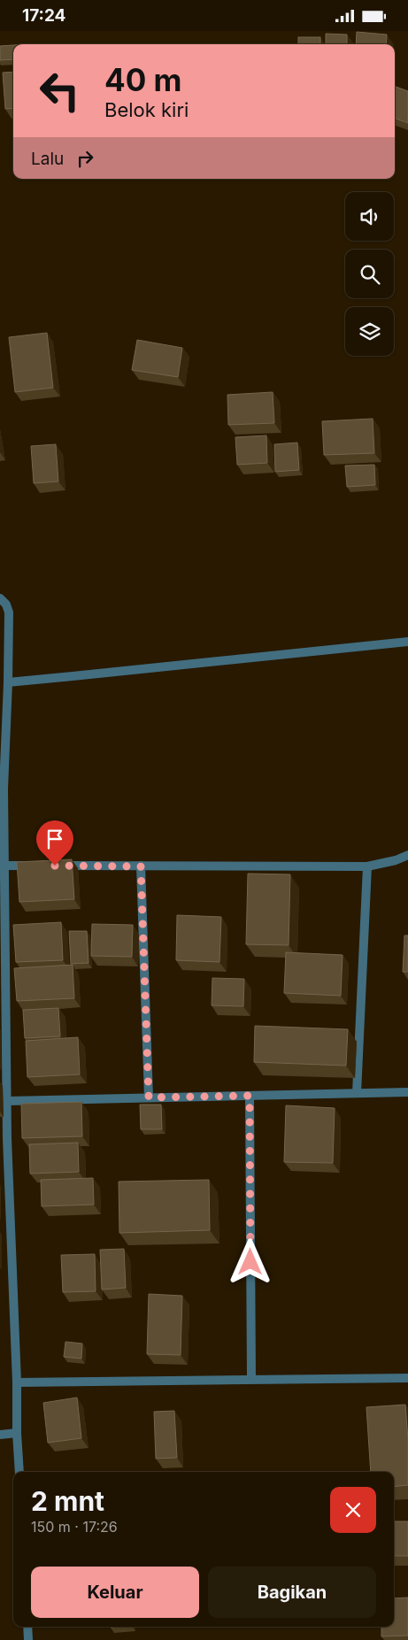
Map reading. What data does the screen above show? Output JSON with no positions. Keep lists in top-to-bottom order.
{
  "page": {
    "status": "17:24",
    "turn": ["40 m", "Belok kiri"],
    "then": "Lalu",
    "heading": ["2 mnt", "150 m · 17:26"],
    "buttons": ["Keluar", "Bagikan"]
  }
}
